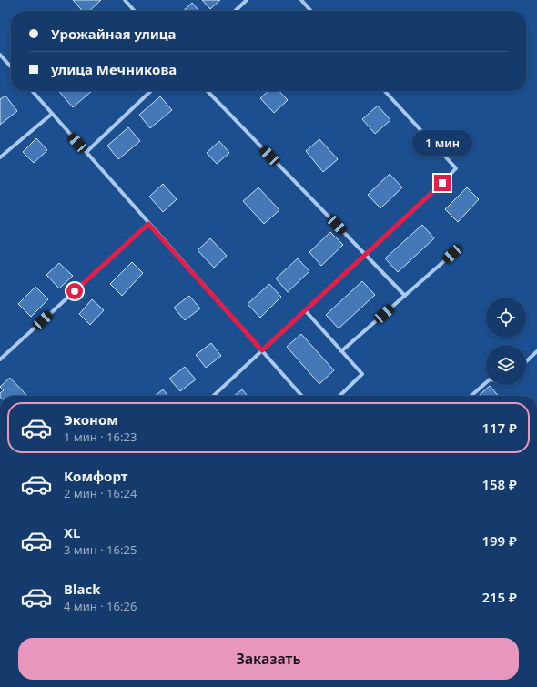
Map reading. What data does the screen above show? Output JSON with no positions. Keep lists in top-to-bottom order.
{
  "page": {
    "banner": ["Урожайная улица", "улица Мечникова"],
    "bubble": "1 мин",
    "list": [
      {
        "name": "Эконом",
        "note": "1 мин · 16:23",
        "value": "117 ₽"
      },
      {
        "name": "Комфорт",
        "note": "2 мин · 16:24",
        "value": "158 ₽"
      },
      {
        "name": "XL",
        "note": "3 мин · 16:25",
        "value": "199 ₽"
      },
      {
        "name": "Black",
        "note": "4 мин · 16:26",
        "value": "215 ₽"
      }
    ],
    "buttons": "Заказать"
  }
}
